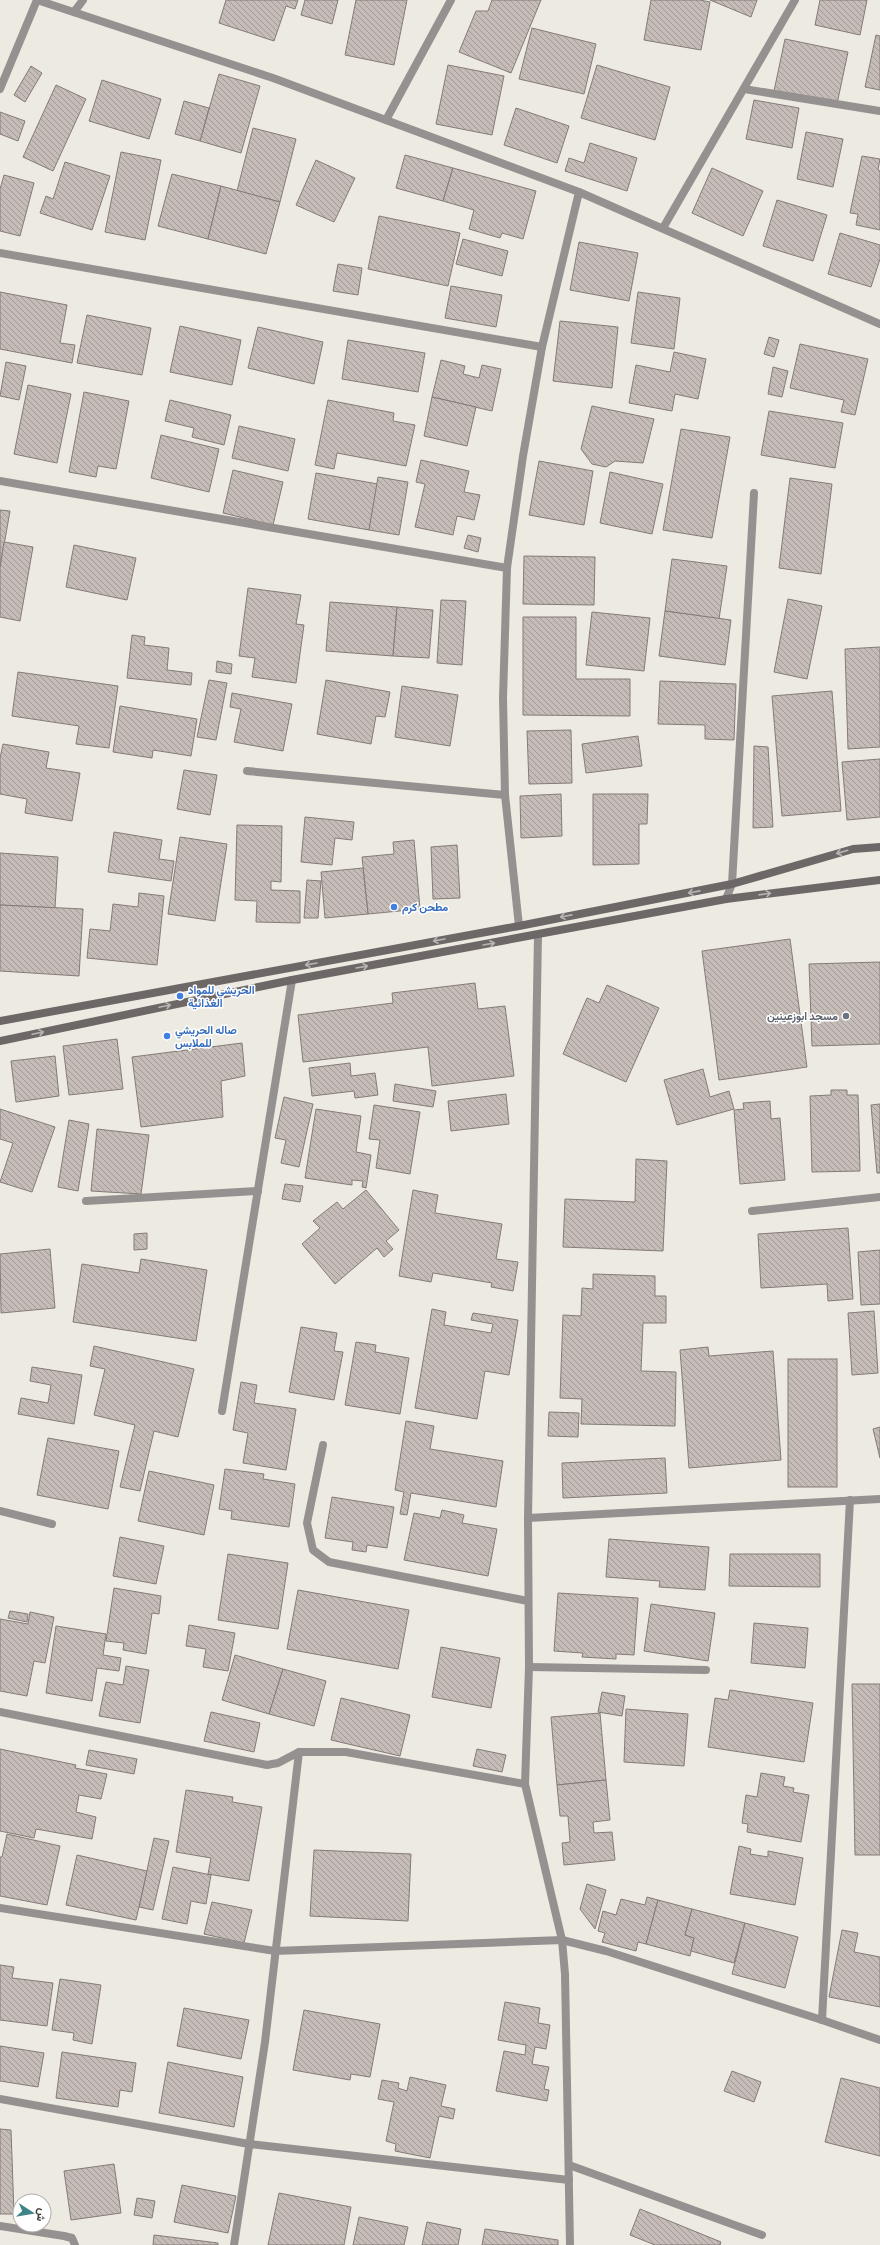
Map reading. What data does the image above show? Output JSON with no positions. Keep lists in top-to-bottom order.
{
  "places": [
    "مطحن كرم",
    "الحريشي للمواد الغذائية",
    "مسجد ابوزعينين",
    "صاله الحريشي للملابس"
  ],
  "north": "right"
}
